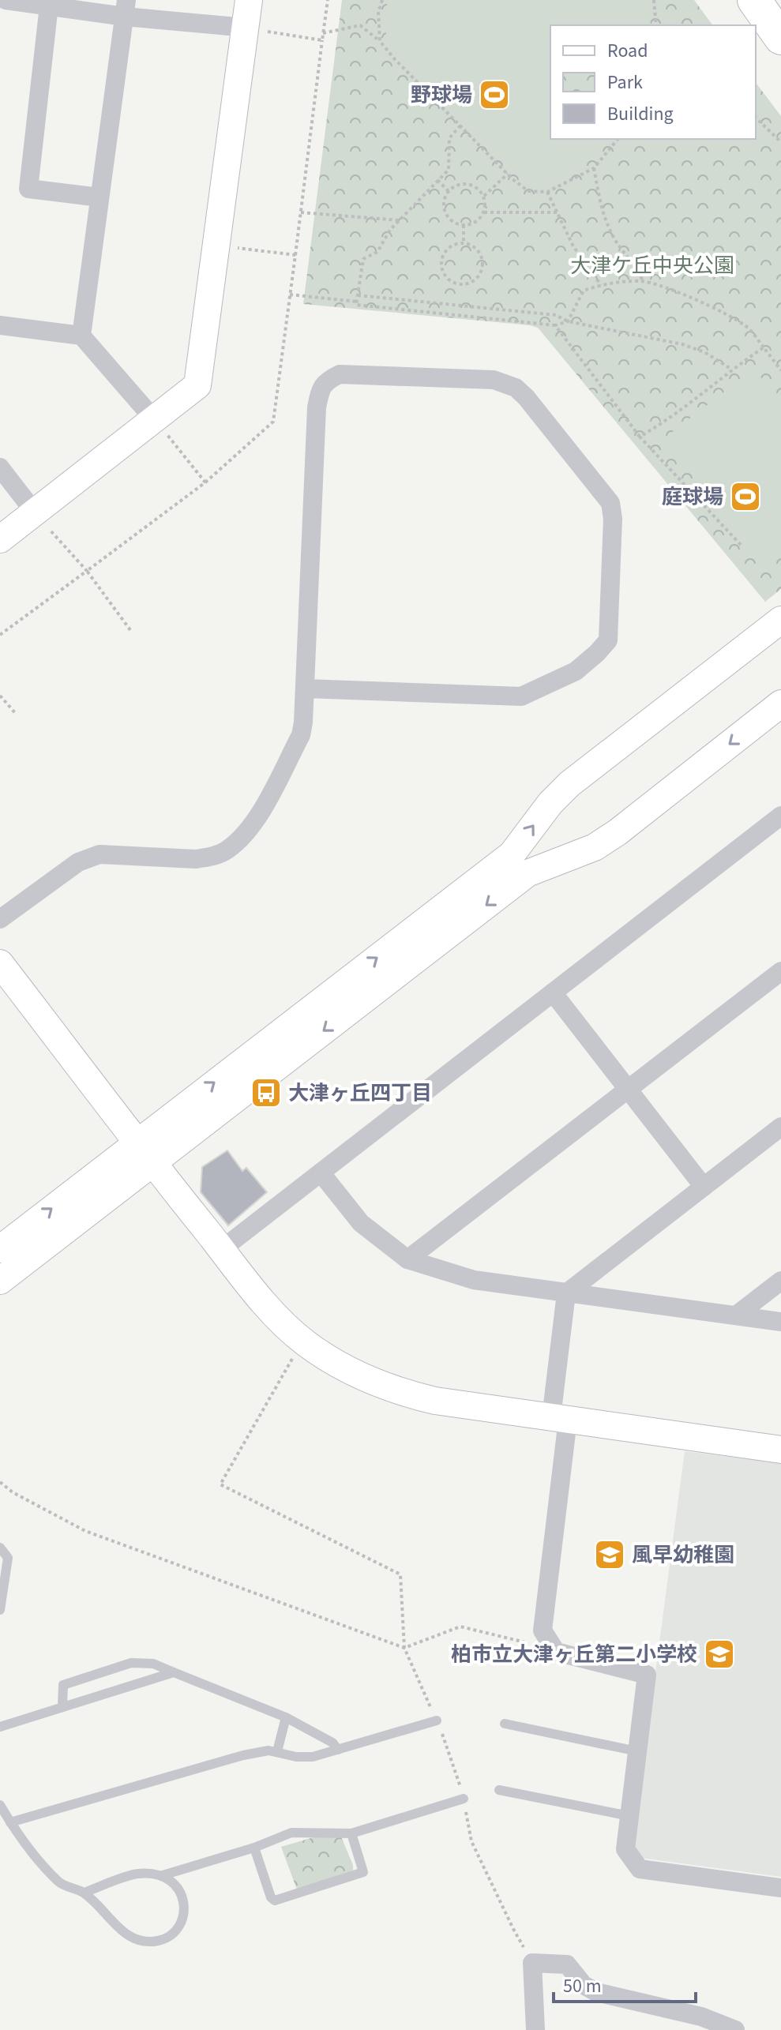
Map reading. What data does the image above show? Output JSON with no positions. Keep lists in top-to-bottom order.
{
  "parks": ["大津ケ丘中央公園"],
  "places": {
    "sports": ["野球場", "庭球場"],
    "bus stop": ["大津ヶ丘四丁目"],
    "school or university": ["風早幼稚園", "柏市立大津ヶ丘第二小学校"]
  },
  "legend": ["Road", "Park", "Building"],
  "scale_bar": "50 m"
}
